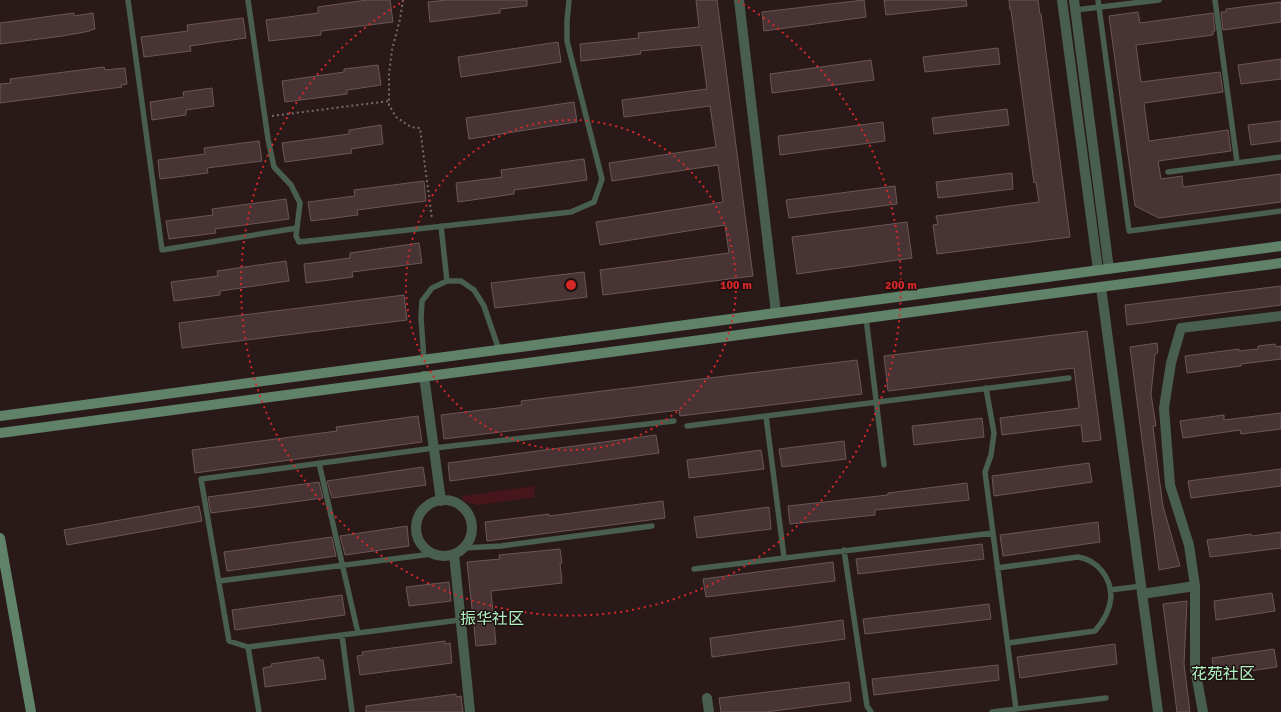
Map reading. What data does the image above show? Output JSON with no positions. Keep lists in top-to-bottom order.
{
  "districts": ["振华社区", "花苑社区"],
  "rings": ["100 m", "200 m"]
}
